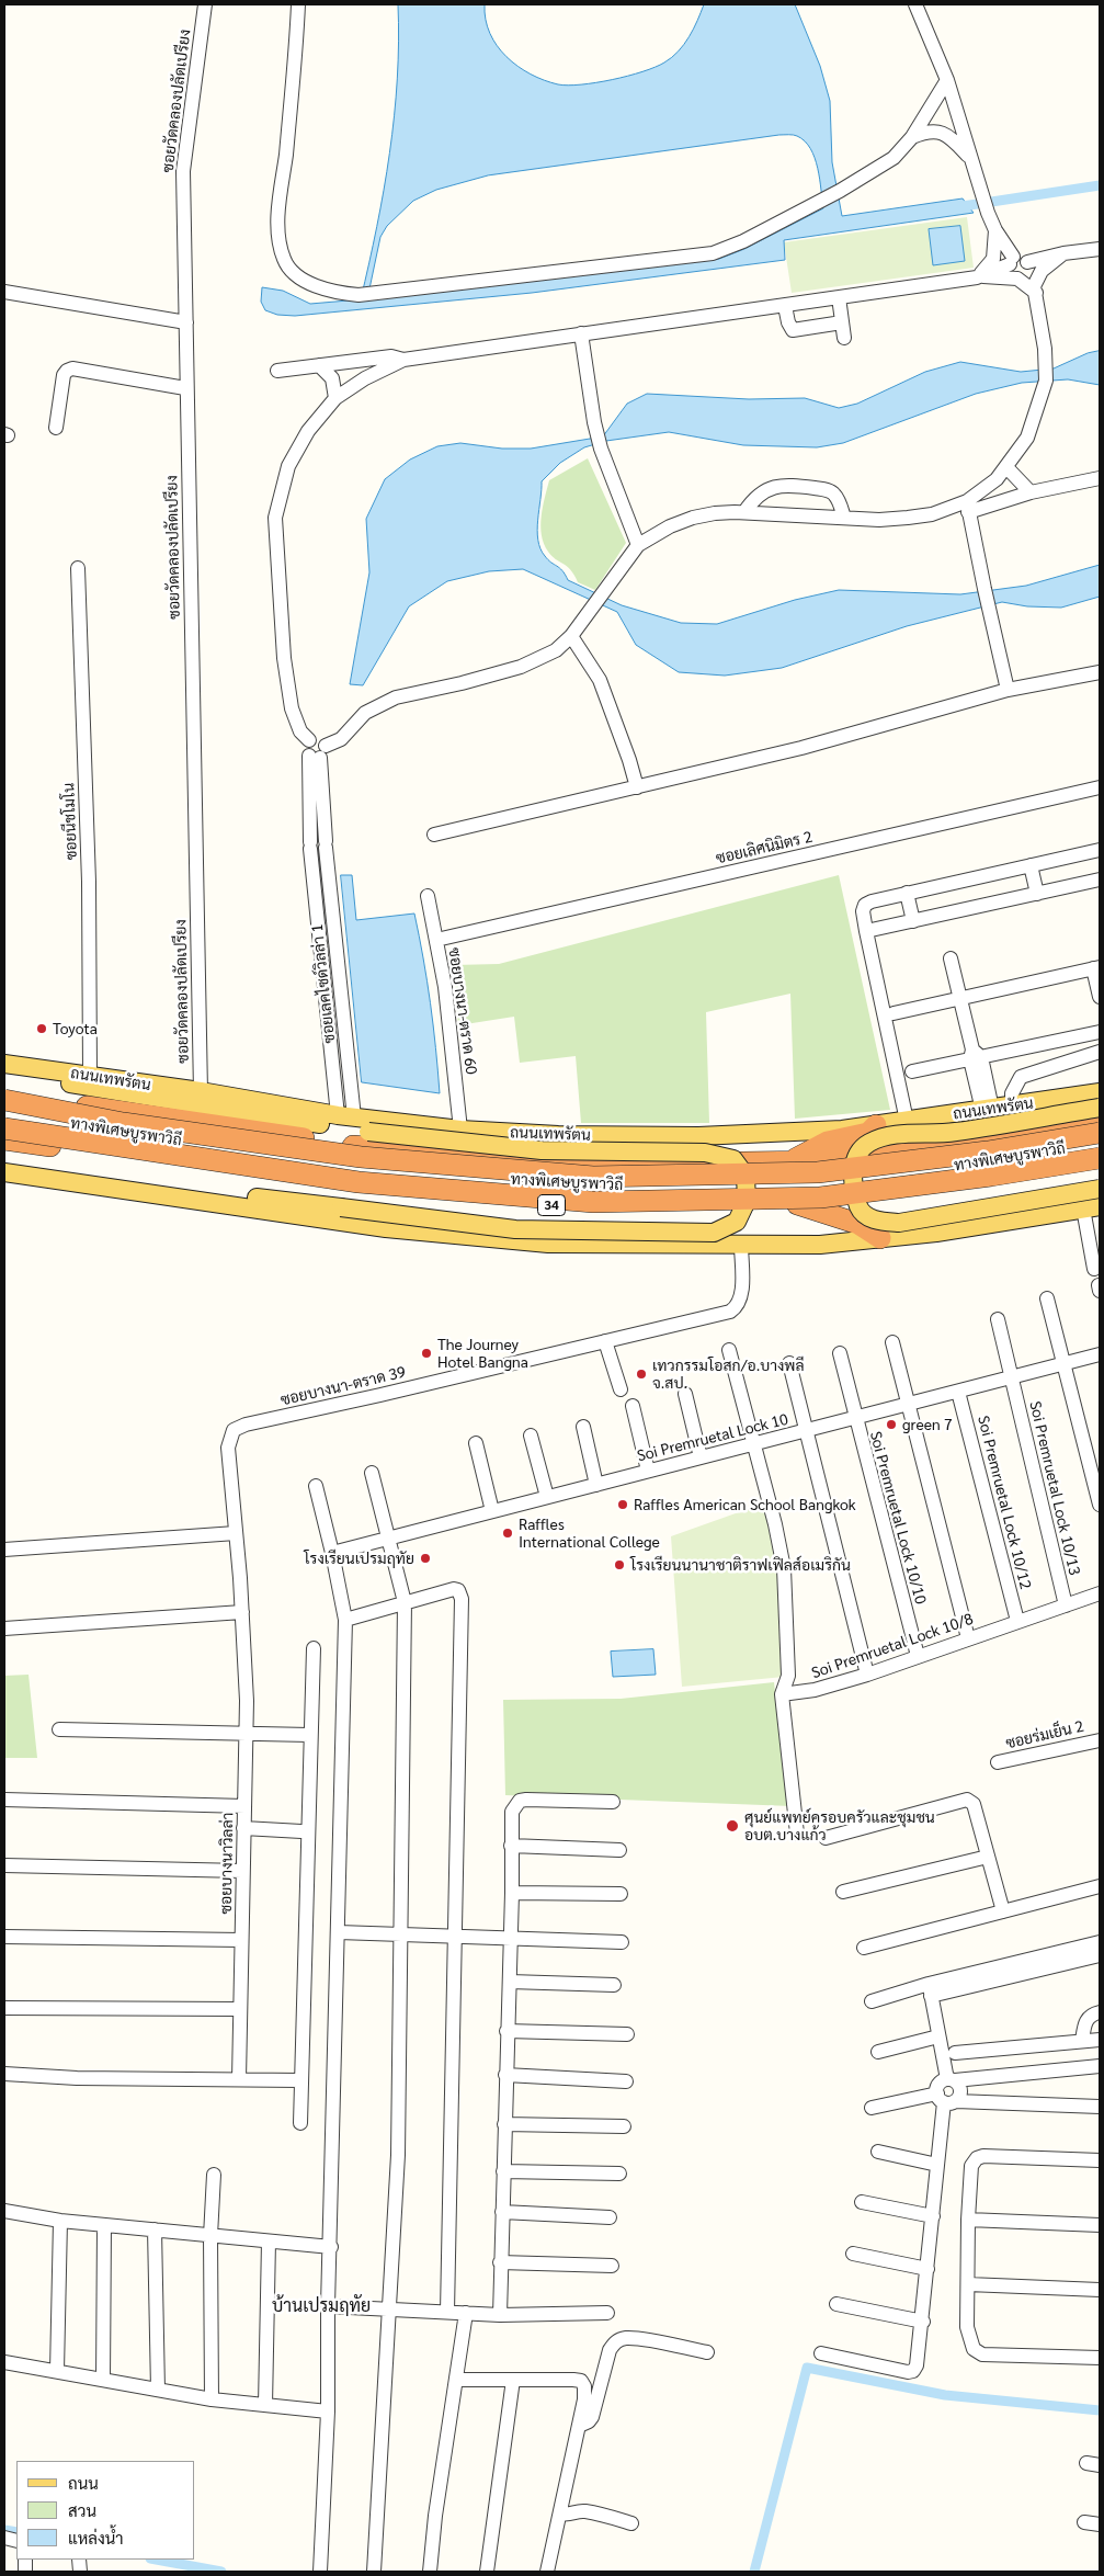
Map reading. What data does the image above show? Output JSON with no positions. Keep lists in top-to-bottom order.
{
  "streets": {
    "highway": ["ถนนเทพรัตน", "ทางพิเศษบูรพาวิถี", "34"],
    "street": [
      "ซอยวัดคลองปลัดเปรียง",
      "ซอยนีชโมโน",
      "ซอยเลิศนิมิตร 2",
      "ซอยเลคไซด์วิลล่า 1",
      "ซอยบางนา-ตราด 60",
      "ซอยบางนา-ตราด 39",
      "Soi Premruetal Lock 10",
      "Soi Premruetal Lock 10/13",
      "Soi Premruetal Lock 10/12",
      "Soi Premruetal Lock 10/10",
      "Soi Premruetal Lock 10/8",
      "ซอยร่มเย็น 2",
      "ซอยบางนาวิลล่า"
    ]
  },
  "crossings": [
    ["ซอยวัดคลองปลัดเปรียง", "ถนนเทพรัตน"],
    ["ซอยนีชโมโน", "ถนนเทพรัตน"],
    ["ซอยเลิศนิมิตร 2", "ซอยบางนา-ตราด 60"],
    ["ซอยเลคไซด์วิลล่า 1", "ถนนเทพรัตน"],
    ["ซอยบางนา-ตราด 60", "ถนนเทพรัตน"],
    ["ซอยบางนา-ตราด 39", "ซอยบางนาวิลล่า"],
    ["Soi Premruetal Lock 10", "Soi Premruetal Lock 10/13"],
    ["Soi Premruetal Lock 10", "Soi Premruetal Lock 10/12"],
    ["Soi Premruetal Lock 10", "Soi Premruetal Lock 10/10"],
    ["Soi Premruetal Lock 10", "Soi Premruetal Lock 10/8"],
    ["Soi Premruetal Lock 10/13", "Soi Premruetal Lock 10/8"],
    ["Soi Premruetal Lock 10/12", "Soi Premruetal Lock 10/8"],
    ["Soi Premruetal Lock 10/10", "Soi Premruetal Lock 10/8"]
  ],
  "districts": ["บ้านเปรมฤทัย"],
  "places": [
    "Toyota",
    "The Journey Hotel Bangna",
    "เทวกรรมโอสก/อ.บางพลี จ.สป.",
    "green 7",
    "Raffles American School Bangkok",
    "Raffles International College",
    "โรงเรียนเปรมฤทัย",
    "โรงเรียนนานาชาติราฟเฟิลส์อเมริกัน",
    "ศุนย์แพทย์ครอบครัวและชุมชน อบต.บางแก้ว"
  ],
  "legend": ["ถนน", "สวน", "แหล่งน้ำ"]
}
